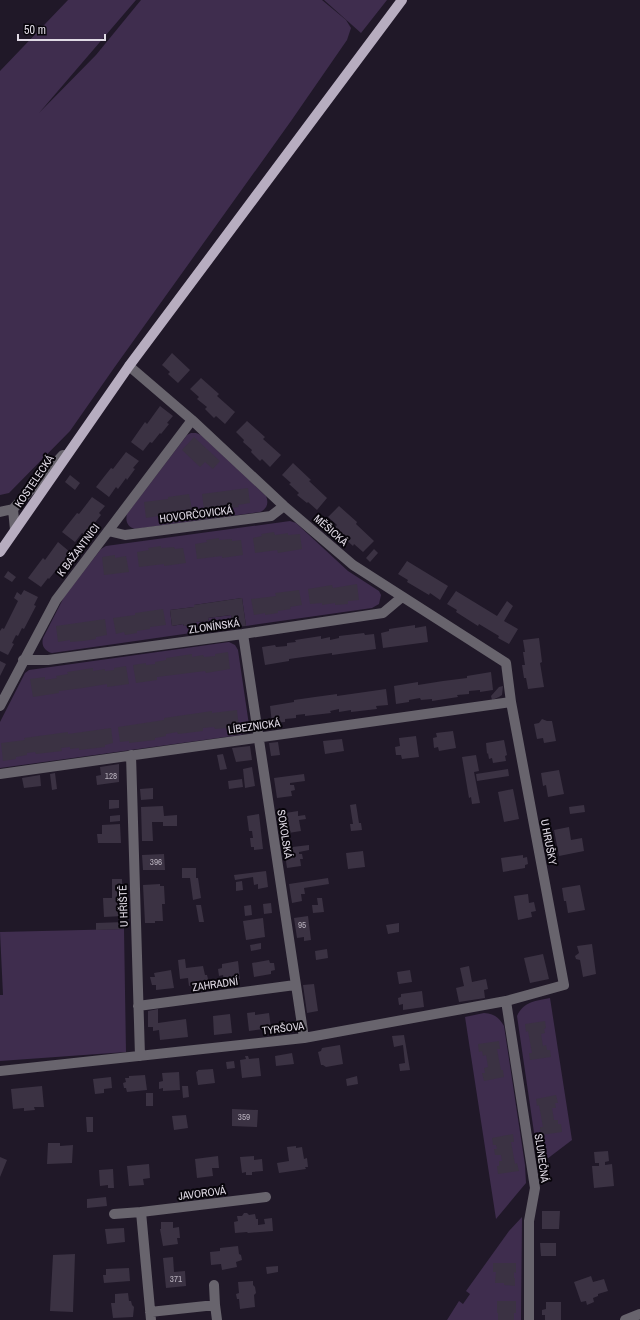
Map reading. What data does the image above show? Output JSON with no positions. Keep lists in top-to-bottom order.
{
  "streets": {
    "main road": ["KOSTELECKÁ"],
    "street": [
      "HOVORČOVICKÁ",
      "MĚŠICKÁ",
      "K BAŽANTNICI",
      "ZLONÍNSKÁ",
      "LÍBEZNICKÁ",
      "SOKOLSKÁ",
      "U HRUŠKY",
      "U HŘIŠTĚ",
      "ZAHRADNÍ",
      "TYRŠOVA",
      "SLUNEČNÁ",
      "JAVOROVÁ"
    ]
  },
  "crossings": [
    ["KOSTELECKÁ", "MĚŠICKÁ"],
    ["HOVORČOVICKÁ", "MĚŠICKÁ"],
    ["HOVORČOVICKÁ", "K BAŽANTNICI"],
    ["MĚŠICKÁ", "K BAŽANTNICI"],
    ["MĚŠICKÁ", "ZLONÍNSKÁ"],
    ["MĚŠICKÁ", "LÍBEZNICKÁ"],
    ["MĚŠICKÁ", "U HRUŠKY"],
    ["K BAŽANTNICI", "ZLONÍNSKÁ"],
    ["ZLONÍNSKÁ", "SOKOLSKÁ"],
    ["LÍBEZNICKÁ", "SOKOLSKÁ"],
    ["LÍBEZNICKÁ", "U HRUŠKY"],
    ["LÍBEZNICKÁ", "U HŘIŠTĚ"],
    ["SOKOLSKÁ", "ZAHRADNÍ"],
    ["SOKOLSKÁ", "TYRŠOVA"],
    ["U HRUŠKY", "TYRŠOVA"],
    ["U HŘIŠTĚ", "ZAHRADNÍ"],
    ["U HŘIŠTĚ", "TYRŠOVA"],
    ["TYRŠOVA", "SLUNEČNÁ"]
  ],
  "house_numbers": [
    "128",
    "396",
    "95",
    "359",
    "371"
  ],
  "scale_bar": "50 m"
}
